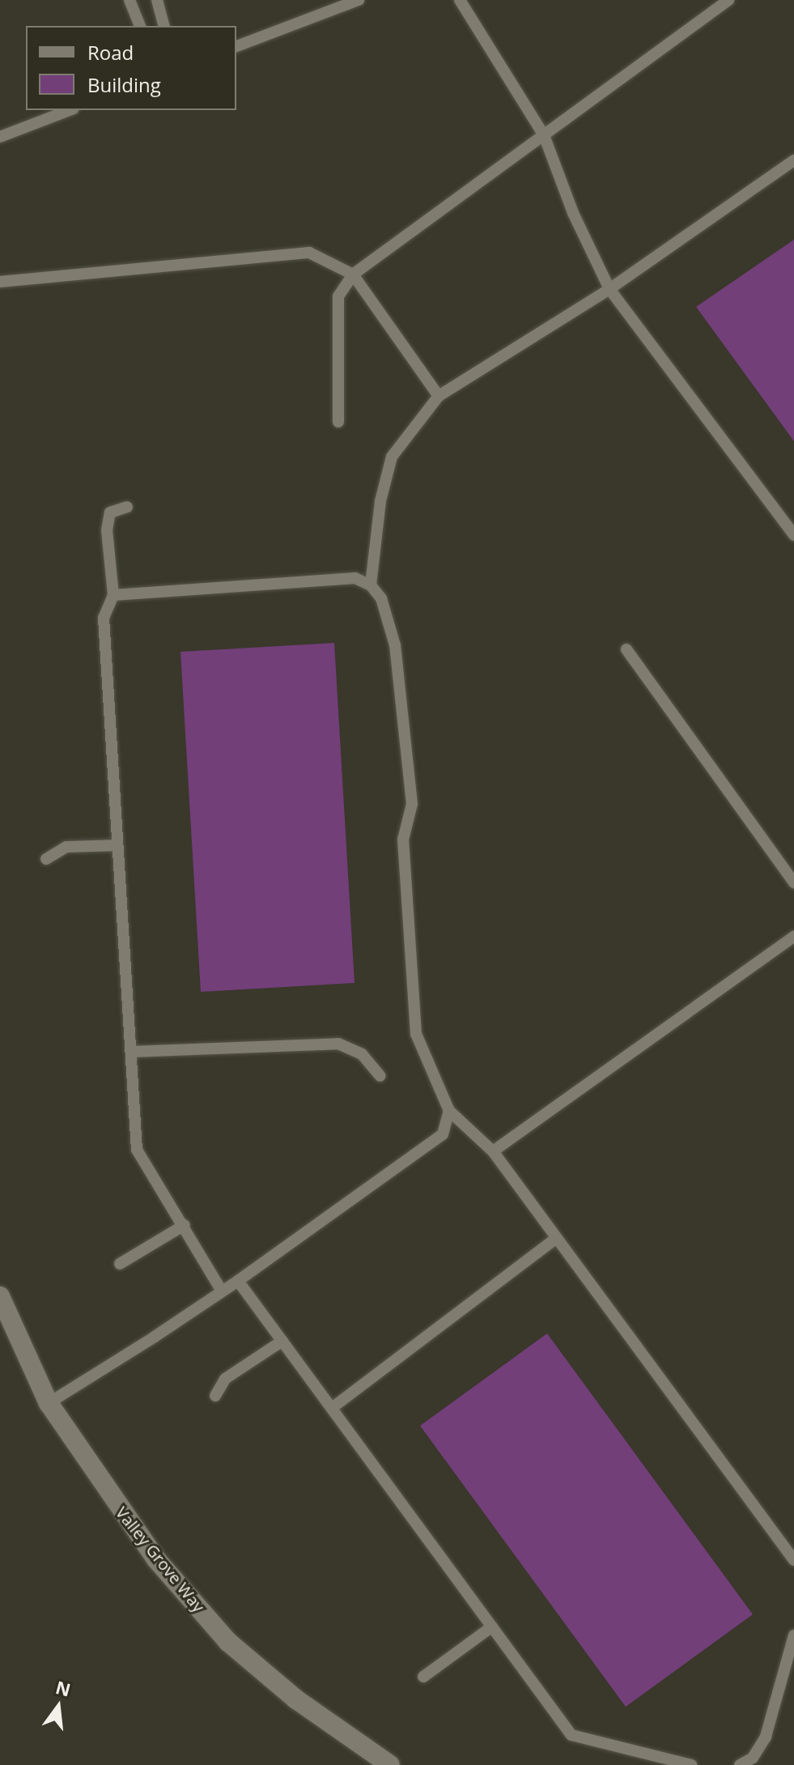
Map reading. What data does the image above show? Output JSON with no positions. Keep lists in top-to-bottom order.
{
  "streets": {
    "street": ["Valley Grove Way"]
  },
  "legend": ["Road", "Building"],
  "north": "top"
}
